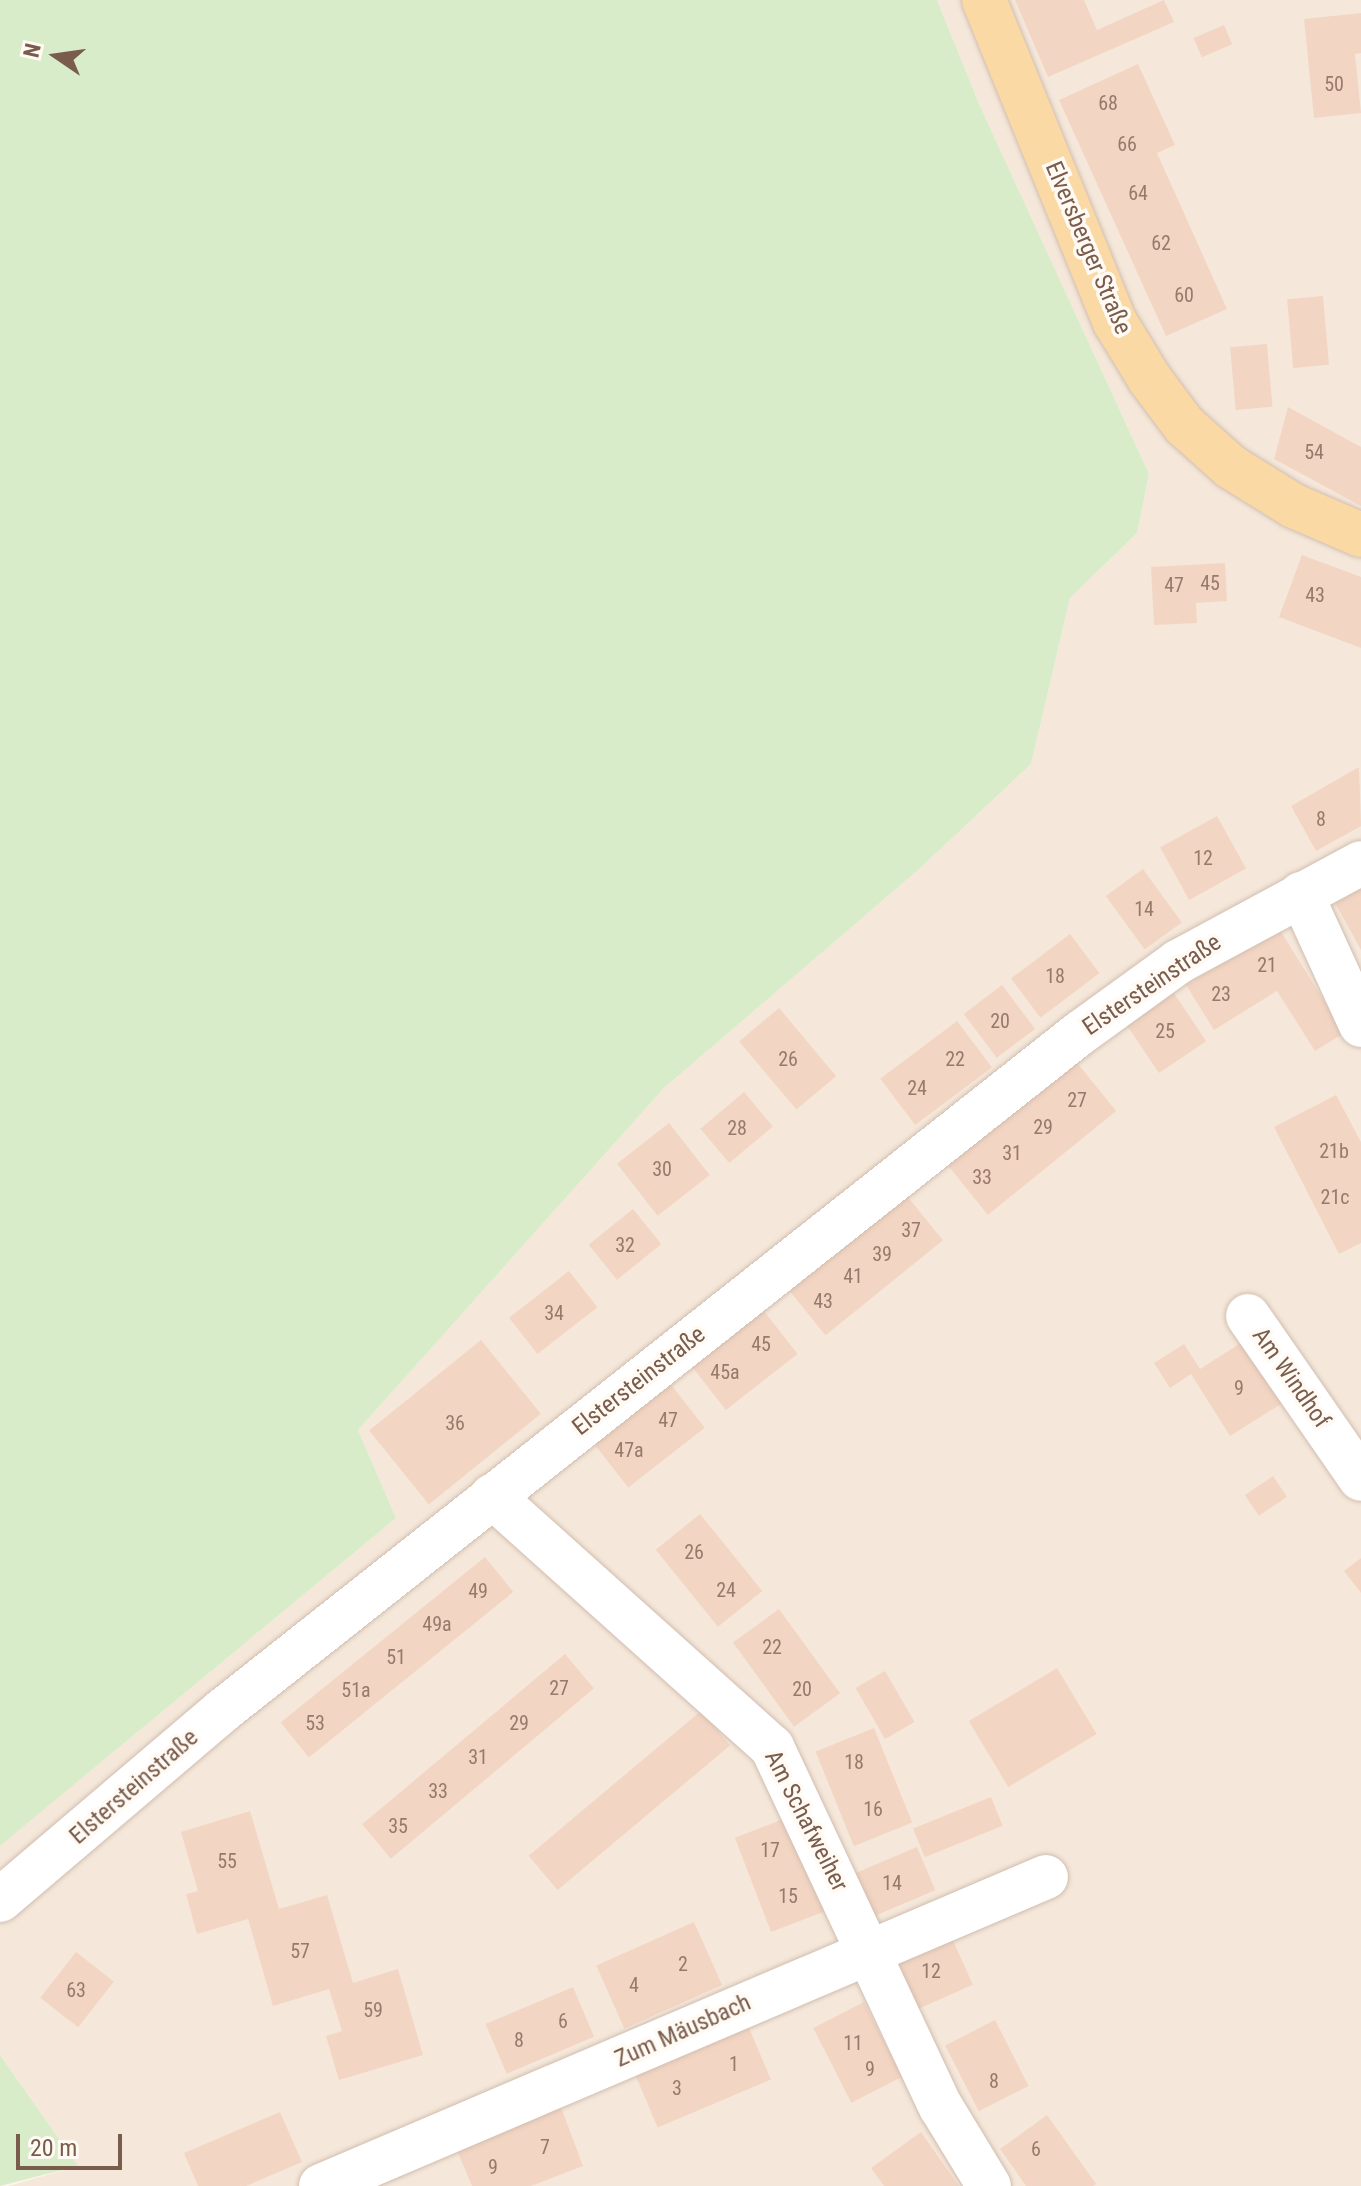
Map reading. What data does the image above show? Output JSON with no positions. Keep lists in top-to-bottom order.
{
  "streets": {
    "main road": ["Elversberger Straße"],
    "street": [
      "Elstersteinstraße",
      "Am Windhof",
      "Am Schafweiher",
      "Zum Mäusbach"
    ]
  },
  "crossings": [
    ["Elstersteinstraße", "Am Schafweiher"],
    ["Am Schafweiher", "Zum Mäusbach"]
  ],
  "house_numbers": [
    "50",
    "68",
    "66",
    "64",
    "62",
    "60",
    "54",
    "45",
    "47",
    "43",
    "8",
    "12",
    "14",
    "21",
    "18",
    "23",
    "20",
    "25",
    "26",
    "22",
    "24",
    "27",
    "29",
    "28",
    "21b",
    "31",
    "30",
    "33",
    "21c",
    "37",
    "32",
    "39",
    "41",
    "43",
    "34",
    "45",
    "45a",
    "9",
    "47",
    "36",
    "47a",
    "26",
    "24",
    "49",
    "49a",
    "22",
    "51",
    "27",
    "20",
    "51a",
    "53",
    "29",
    "31",
    "18",
    "33",
    "16",
    "35",
    "17",
    "55",
    "14",
    "15",
    "57",
    "2",
    "12",
    "4",
    "63",
    "59",
    "6",
    "8",
    "11",
    "1",
    "9",
    "8",
    "3",
    "7",
    "6",
    "9"
  ],
  "scale_bar": "20 m",
  "north": "left"
}
